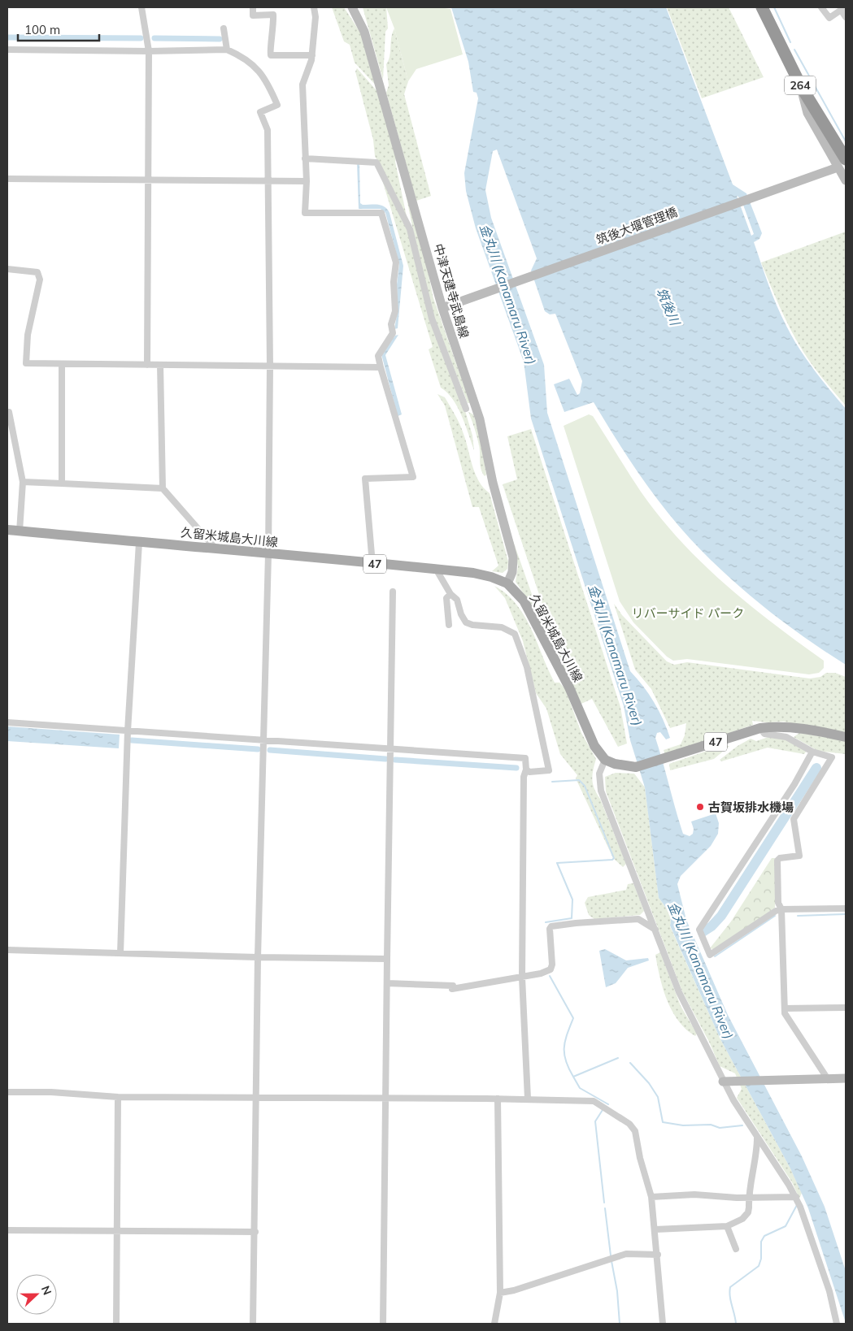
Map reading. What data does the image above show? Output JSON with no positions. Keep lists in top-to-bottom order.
{
  "streets": {
    "highway": ["264"],
    "main road": [
      "筑後大堰管理橋",
      "中津天建寺武島線",
      "久留米城島大川線",
      "47"
    ]
  },
  "crossings": [
    ["264", "筑後大堰管理橋"],
    ["筑後大堰管理橋", "中津天建寺武島線"],
    ["中津天建寺武島線", "久留米城島大川線"],
    ["久留米城島大川線", "47"]
  ],
  "water": ["金丸川 (Kanamaru River)", "筑後川"],
  "parks": ["リバーサイド パーク"],
  "places": ["古賀坂排水機場"],
  "scale_bar": "100 m",
  "north": "right"
}
